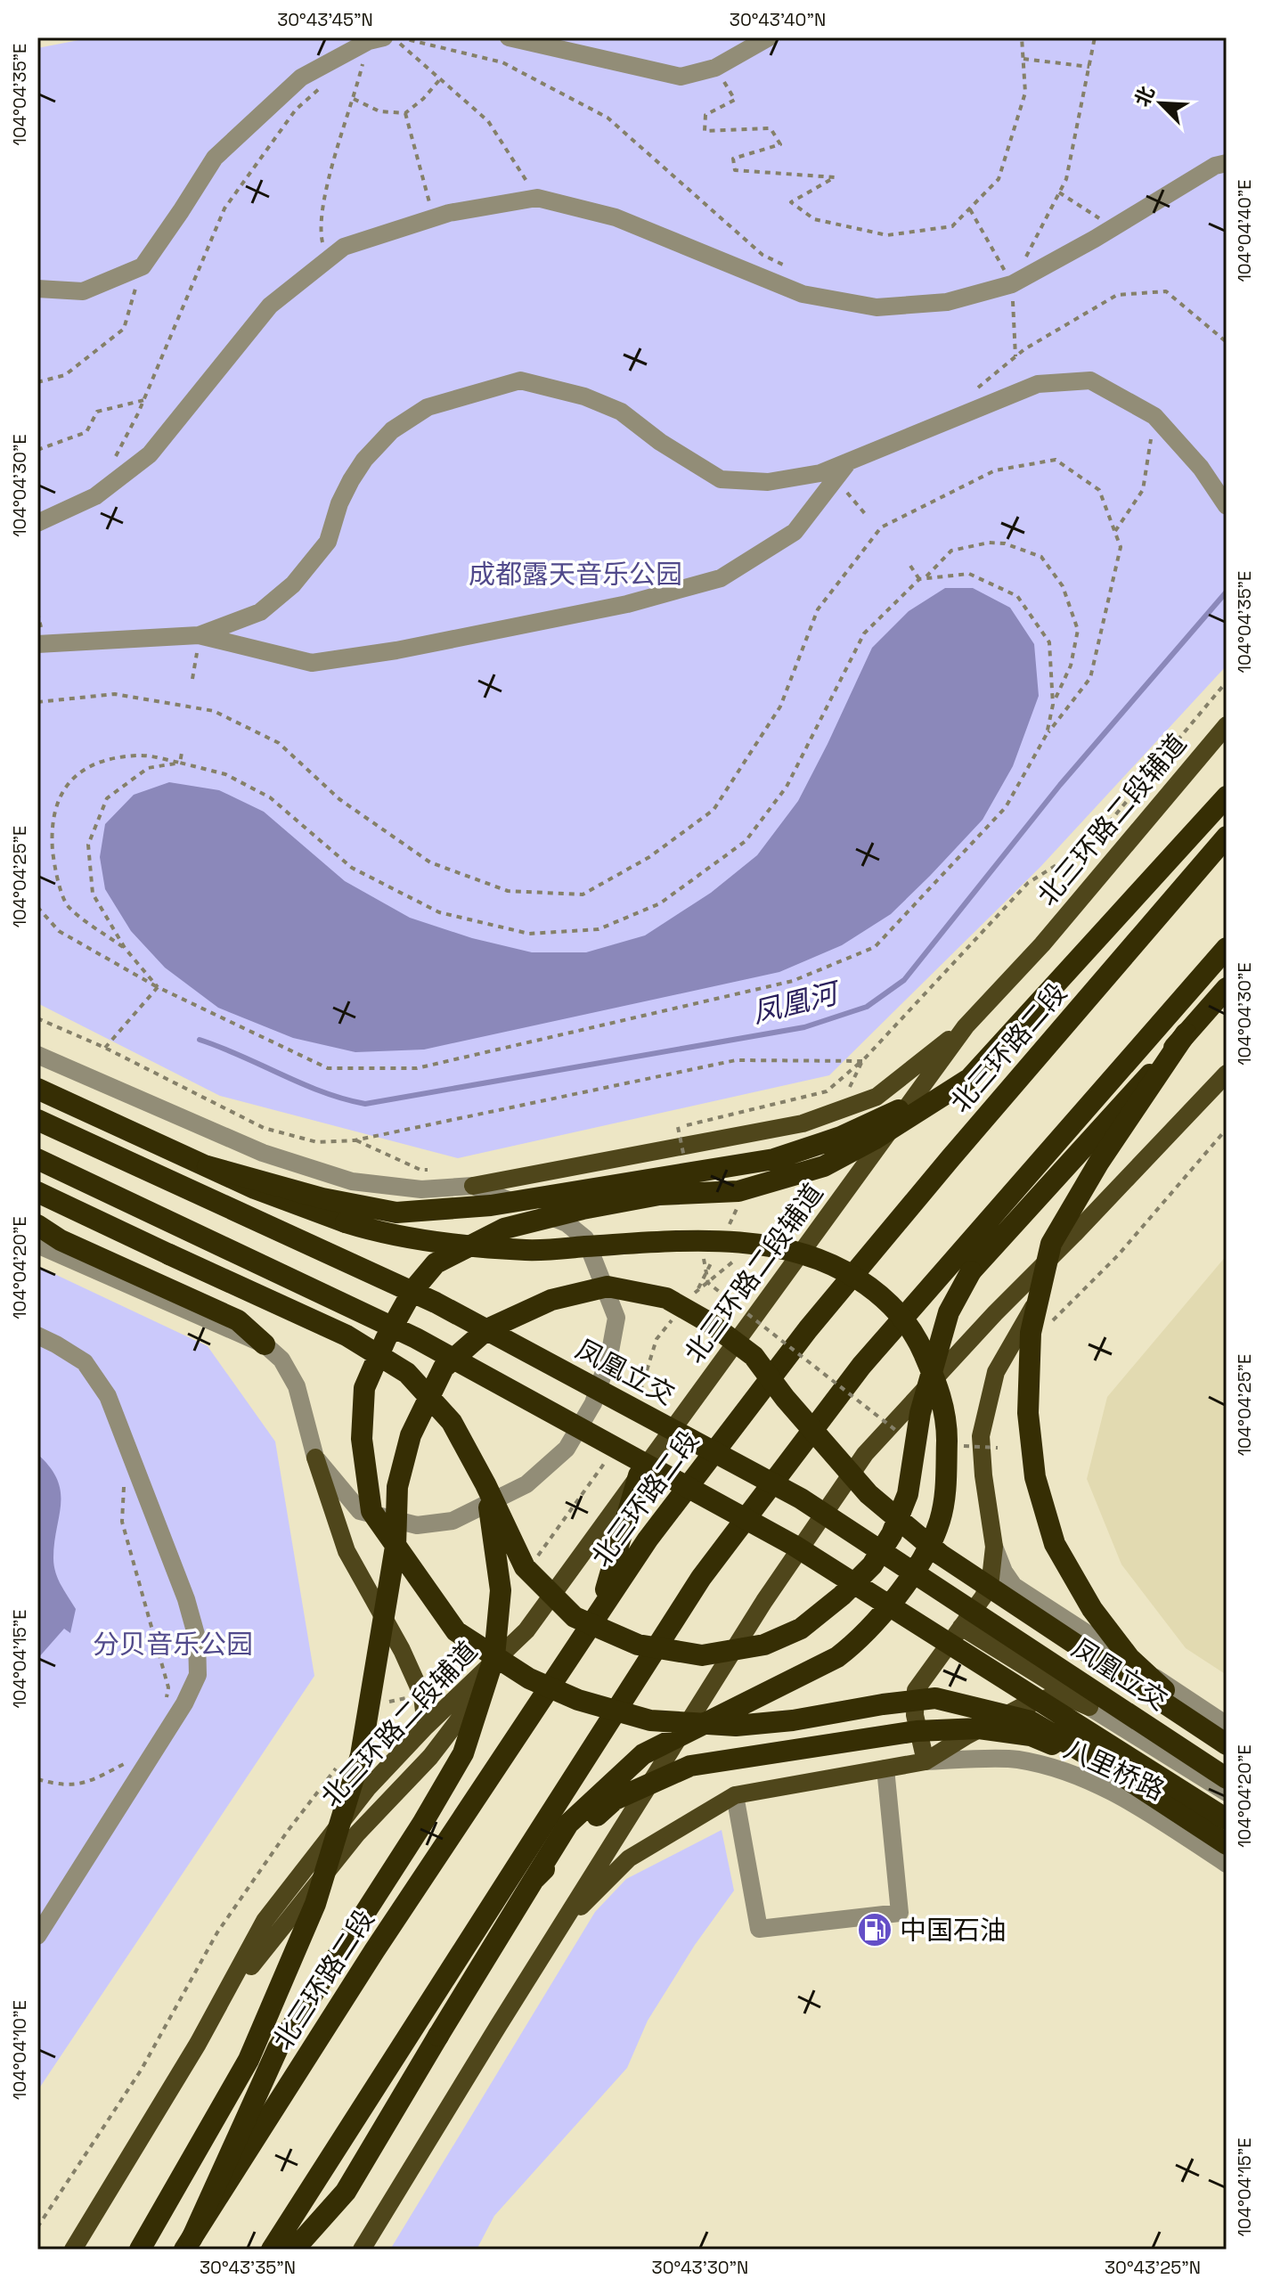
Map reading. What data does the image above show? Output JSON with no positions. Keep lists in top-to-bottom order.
{
  "streets": {
    "highway": ["北三环路二段", "凤凰立交"],
    "main road": ["北三环路二段辅道"],
    "street": ["八里桥路"]
  },
  "water": ["凤凰河"],
  "parks": ["成都露天音乐公园", "分贝音乐公园"],
  "places": {
    "fuel station": ["中国石油"]
  },
  "north": "top left",
  "coordinates": [
    "30°43'45\"N",
    "30°43'40\"N",
    "104°04'35\"E",
    "104°04'40\"E",
    "104°04'30\"E",
    "104°04'25\"E",
    "104°04'20\"E",
    "104°04'15\"E",
    "104°04'10\"E",
    "30°43'35\"N",
    "30°43'30\"N",
    "30°43'25\"N"
  ]
}
